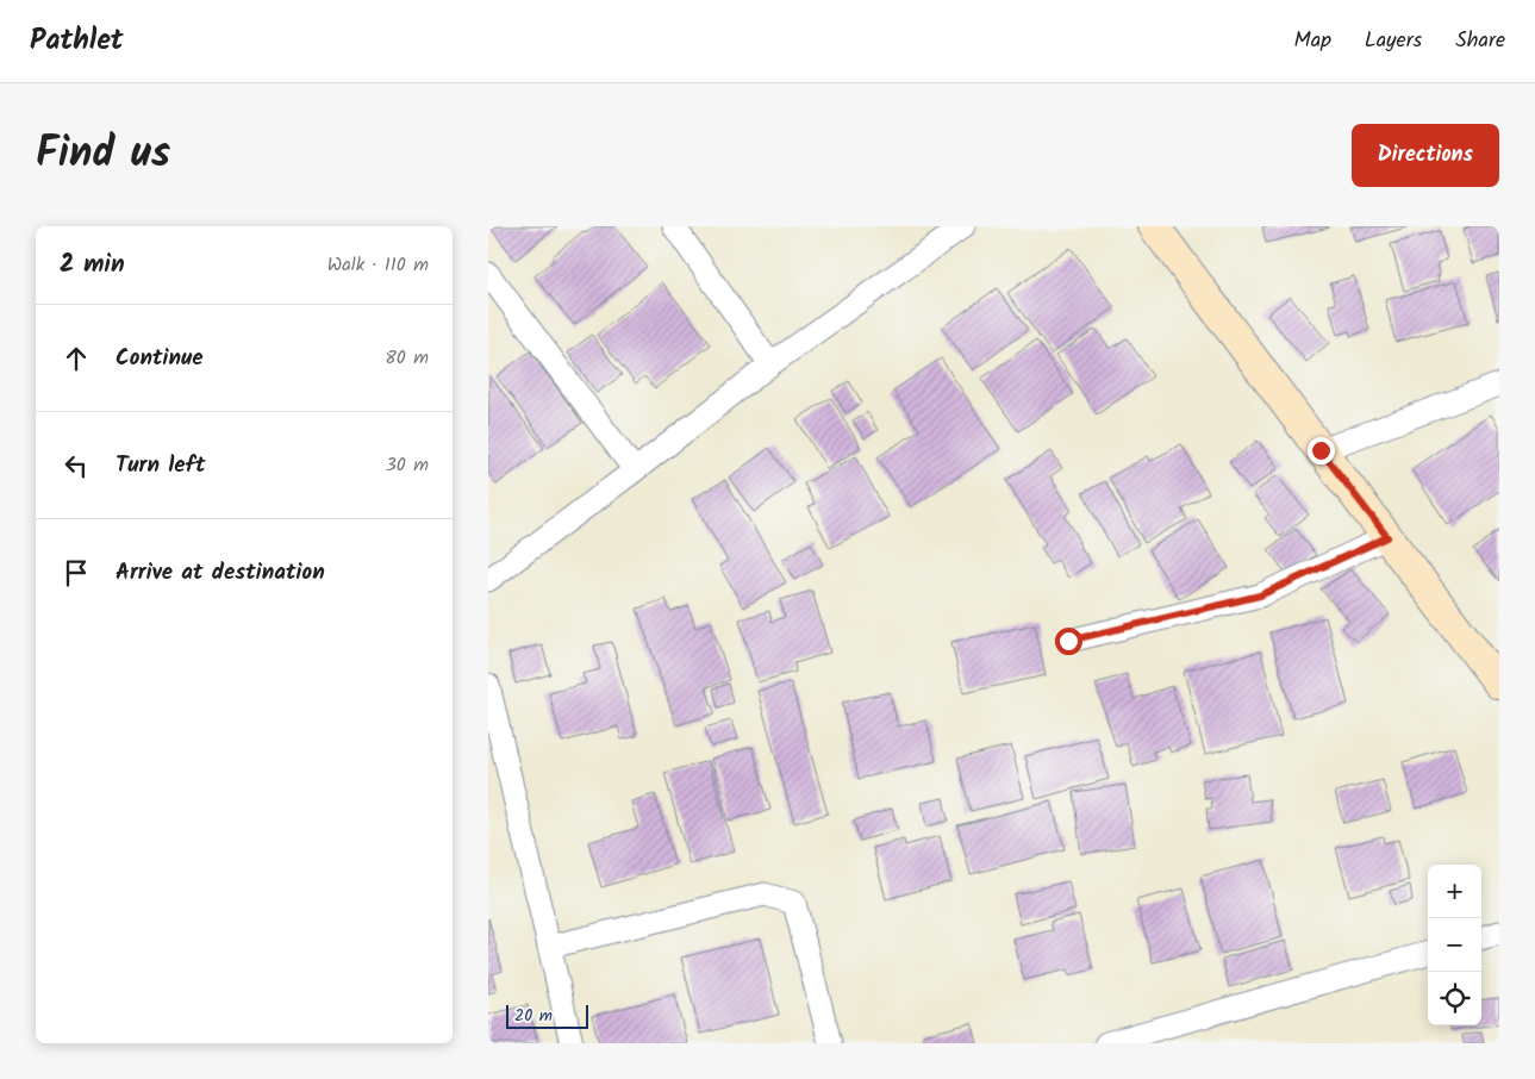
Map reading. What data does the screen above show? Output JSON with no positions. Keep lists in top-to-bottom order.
{
  "scale_bar": "20 m",
  "page": {
    "header": "Pathlet",
    "nav": ["Map", "Layers", "Share"],
    "title": "Find us",
    "buttons": "Directions",
    "heading": ["2 min", "Walk · 110 m"],
    "list": [
      ["Continue", "80 m"],
      ["Turn left", "30 m"],
      "Arrive at destination"
    ],
    "map_buttons": ["+", "−"],
    "scale": "20 m"
  }
}
